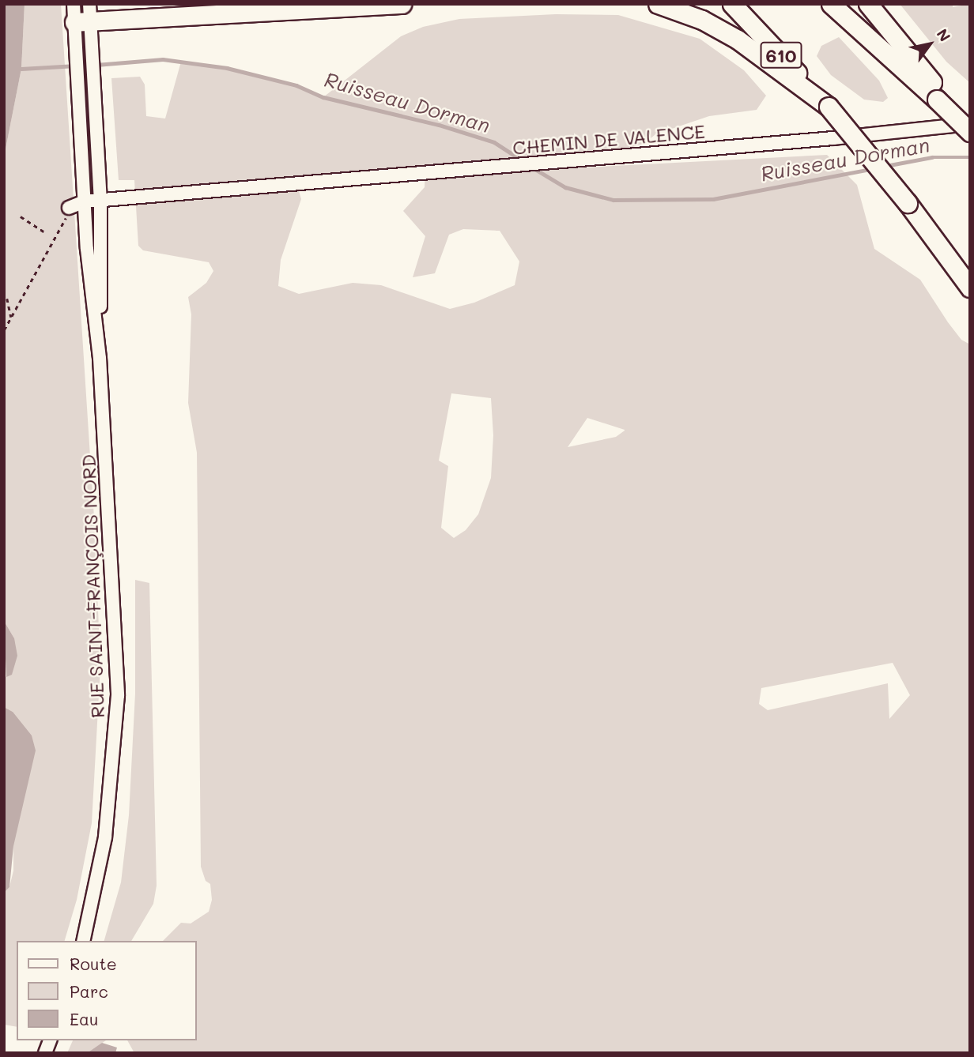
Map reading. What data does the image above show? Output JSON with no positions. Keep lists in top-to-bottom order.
{
  "streets": {
    "highway": ["610"],
    "street": ["CHEMIN DE VALENCE", "RUE SAINT-FRANÇOIS NORD"]
  },
  "crossings": [
    ["CHEMIN DE VALENCE", "RUE SAINT-FRANÇOIS NORD"]
  ],
  "water": ["Ruisseau Dorman"],
  "legend": ["Route", "Parc", "Eau"],
  "north": "top right"
}
